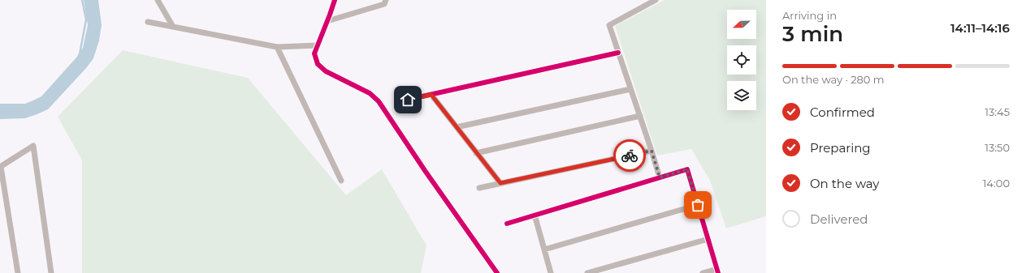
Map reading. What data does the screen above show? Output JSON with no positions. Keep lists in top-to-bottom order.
{
  "north": "left",
  "page": {
    "heading": ["3 min", "Arriving in", "14:11–14:16"],
    "bar": "On the way · 280 m",
    "list": [
      ["Confirmed", "13:45"],
      ["Preparing", "13:50"],
      ["On the way", "14:00"],
      "Delivered"
    ]
  }
}
